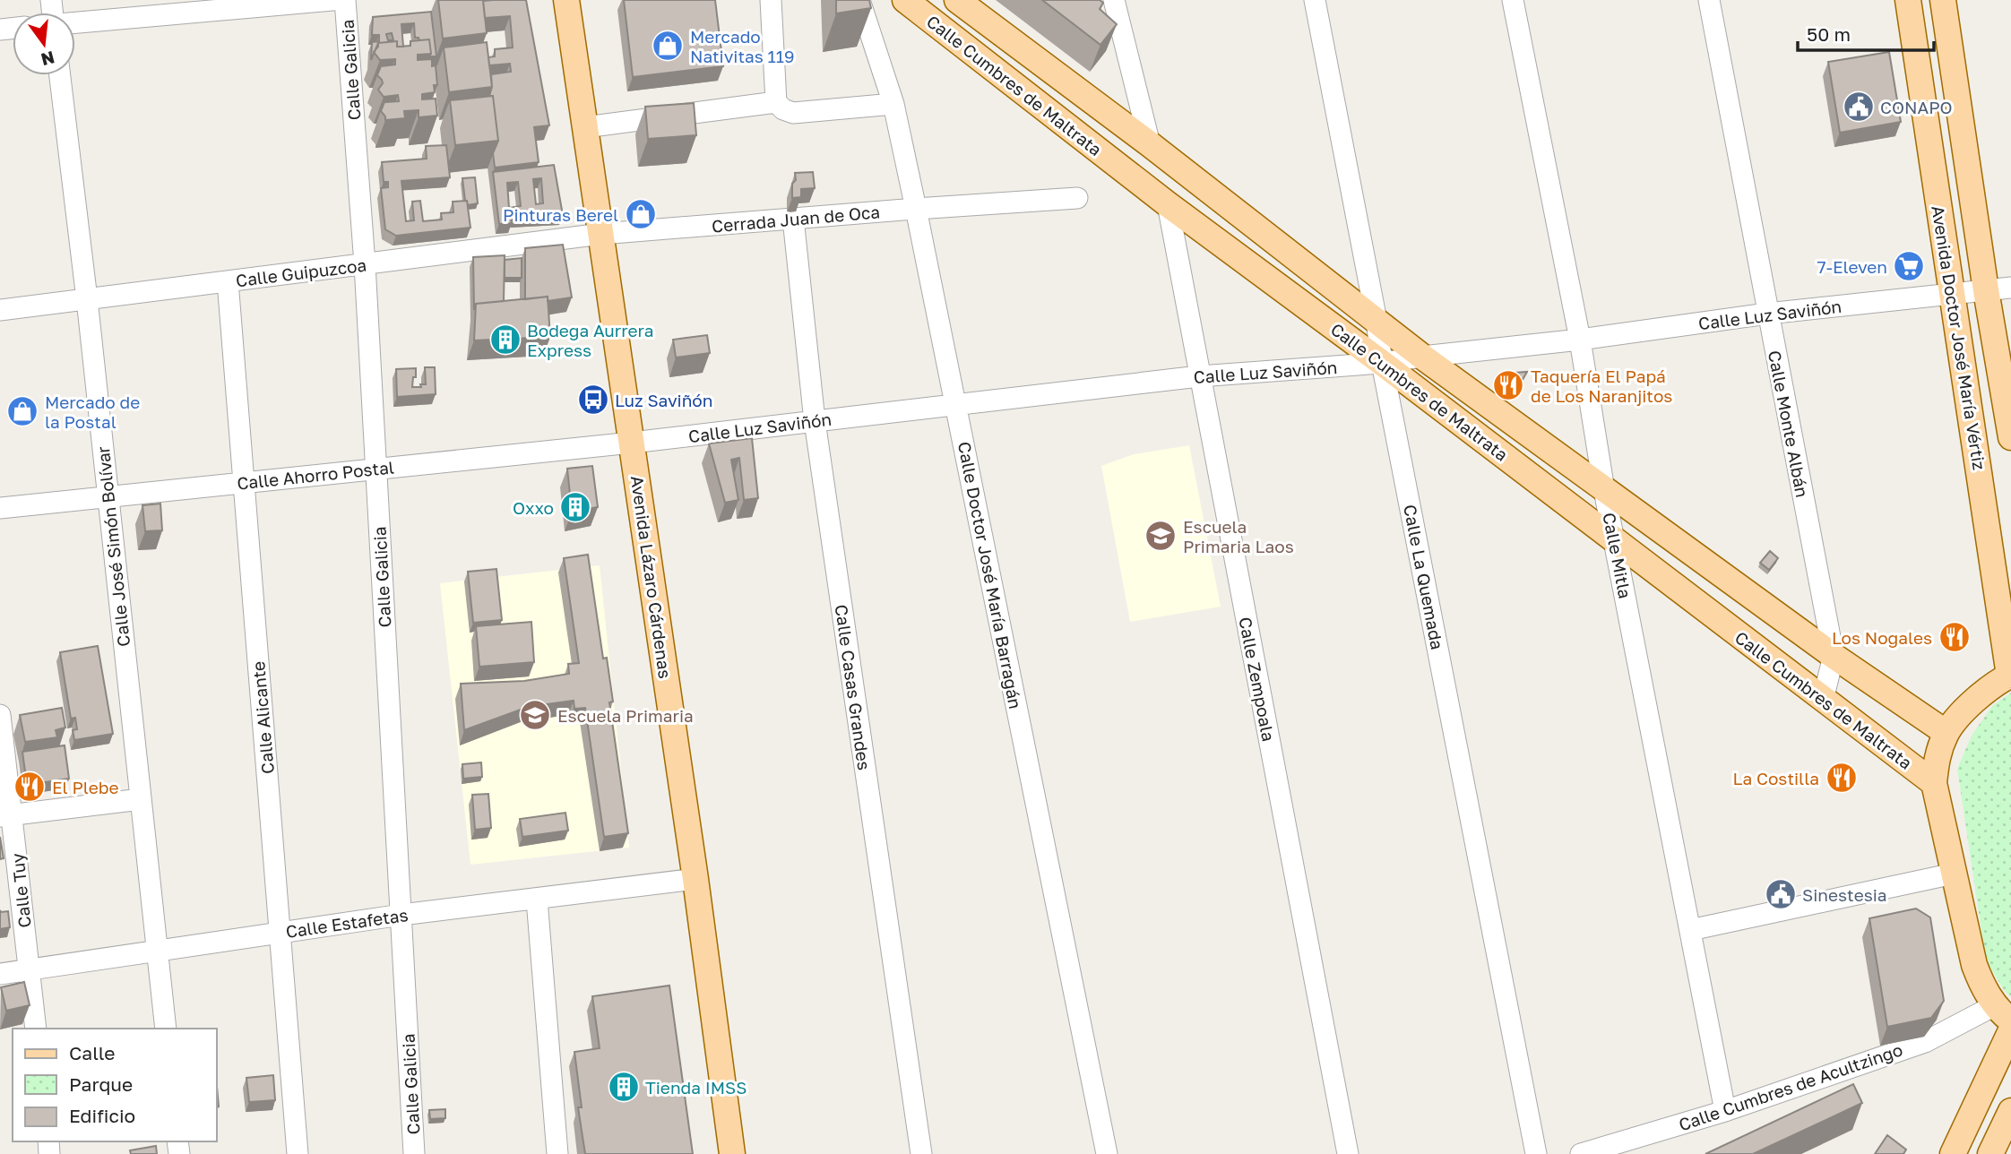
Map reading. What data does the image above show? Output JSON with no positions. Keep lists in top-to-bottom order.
{
  "streets": {
    "main road": ["Calle Cumbres de Maltrata", "Avenida Doctor José María Vértiz", "Avenida Lázaro Cárdenas"],
    "street": [
      "Calle Galicia",
      "Cerrada Juan de Oca",
      "Calle Guipuzcoa",
      "Calle Luz Saviñón",
      "Calle Monte Albán",
      "Calle Ahorro Postal",
      "Calle José Simón Bolívar",
      "Calle Mitla",
      "Calle Doctor José María Barragán",
      "Calle La Quemada",
      "Calle Zempoala",
      "Calle Casas Grandes",
      "Calle Alicante",
      "Calle Tuy",
      "Calle Estafetas",
      "Calle Cumbres de Acultzingo"
    ]
  },
  "crossings": [
    ["Calle Galicia", "Calle Guipuzcoa"],
    ["Calle Galicia", "Calle Ahorro Postal"],
    ["Calle Galicia", "Calle Estafetas"],
    ["Calle Cumbres de Maltrata", "Calle Luz Saviñón"],
    ["Calle Cumbres de Maltrata", "Calle Monte Albán"],
    ["Calle Cumbres de Maltrata", "Calle Mitla"],
    ["Calle Cumbres de Maltrata", "Calle La Quemada"],
    ["Calle Cumbres de Maltrata", "Calle Zempoala"],
    ["Cerrada Juan de Oca", "Calle Guipuzcoa"],
    ["Cerrada Juan de Oca", "Calle Doctor José María Barragán"],
    ["Cerrada Juan de Oca", "Avenida Lázaro Cárdenas"],
    ["Cerrada Juan de Oca", "Calle Casas Grandes"],
    ["Calle Guipuzcoa", "Calle José Simón Bolívar"],
    ["Calle Guipuzcoa", "Avenida Lázaro Cárdenas"],
    ["Calle Guipuzcoa", "Calle Alicante"],
    ["Calle Luz Saviñón", "Avenida Doctor José María Vértiz"],
    ["Calle Luz Saviñón", "Calle Monte Albán"],
    ["Calle Luz Saviñón", "Calle Ahorro Postal"],
    ["Calle Luz Saviñón", "Calle Mitla"],
    ["Calle Luz Saviñón", "Calle Doctor José María Barragán"],
    ["Calle Luz Saviñón", "Avenida Lázaro Cárdenas"],
    ["Calle Luz Saviñón", "Calle La Quemada"],
    ["Calle Luz Saviñón", "Calle Zempoala"],
    ["Calle Luz Saviñón", "Calle Casas Grandes"],
    ["Calle Ahorro Postal", "Calle José Simón Bolívar"],
    ["Calle Ahorro Postal", "Avenida Lázaro Cárdenas"],
    ["Calle Ahorro Postal", "Calle Alicante"],
    ["Calle José Simón Bolívar", "Calle Estafetas"],
    ["Calle Mitla", "Calle Cumbres de Acultzingo"],
    ["Avenida Lázaro Cárdenas", "Calle Estafetas"],
    ["Calle Alicante", "Calle Estafetas"],
    ["Calle Tuy", "Calle Estafetas"]
  ],
  "places": {
    "shop": ["Mercado Nativitas 119", "Pinturas Berel", "Mercado de la Postal"],
    "public building": ["CONAPO", "Sinestesia"],
    "supermarket": ["7-Eleven"],
    "building": ["Bodega Aurrera Express", "Oxxo", "Tienda IMSS"],
    "restaurant": [
      "Taquería El Papá de Los Naranjitos",
      "Los Nogales",
      "La Costilla",
      "El Plebe"
    ],
    "bus stop": ["Luz Saviñón"],
    "school or university": ["Escuela Primaria Laos", "Escuela Primaria"]
  },
  "legend": ["Calle", "Parque", "Edificio"],
  "scale_bar": "50 m",
  "north": "bottom"
}
